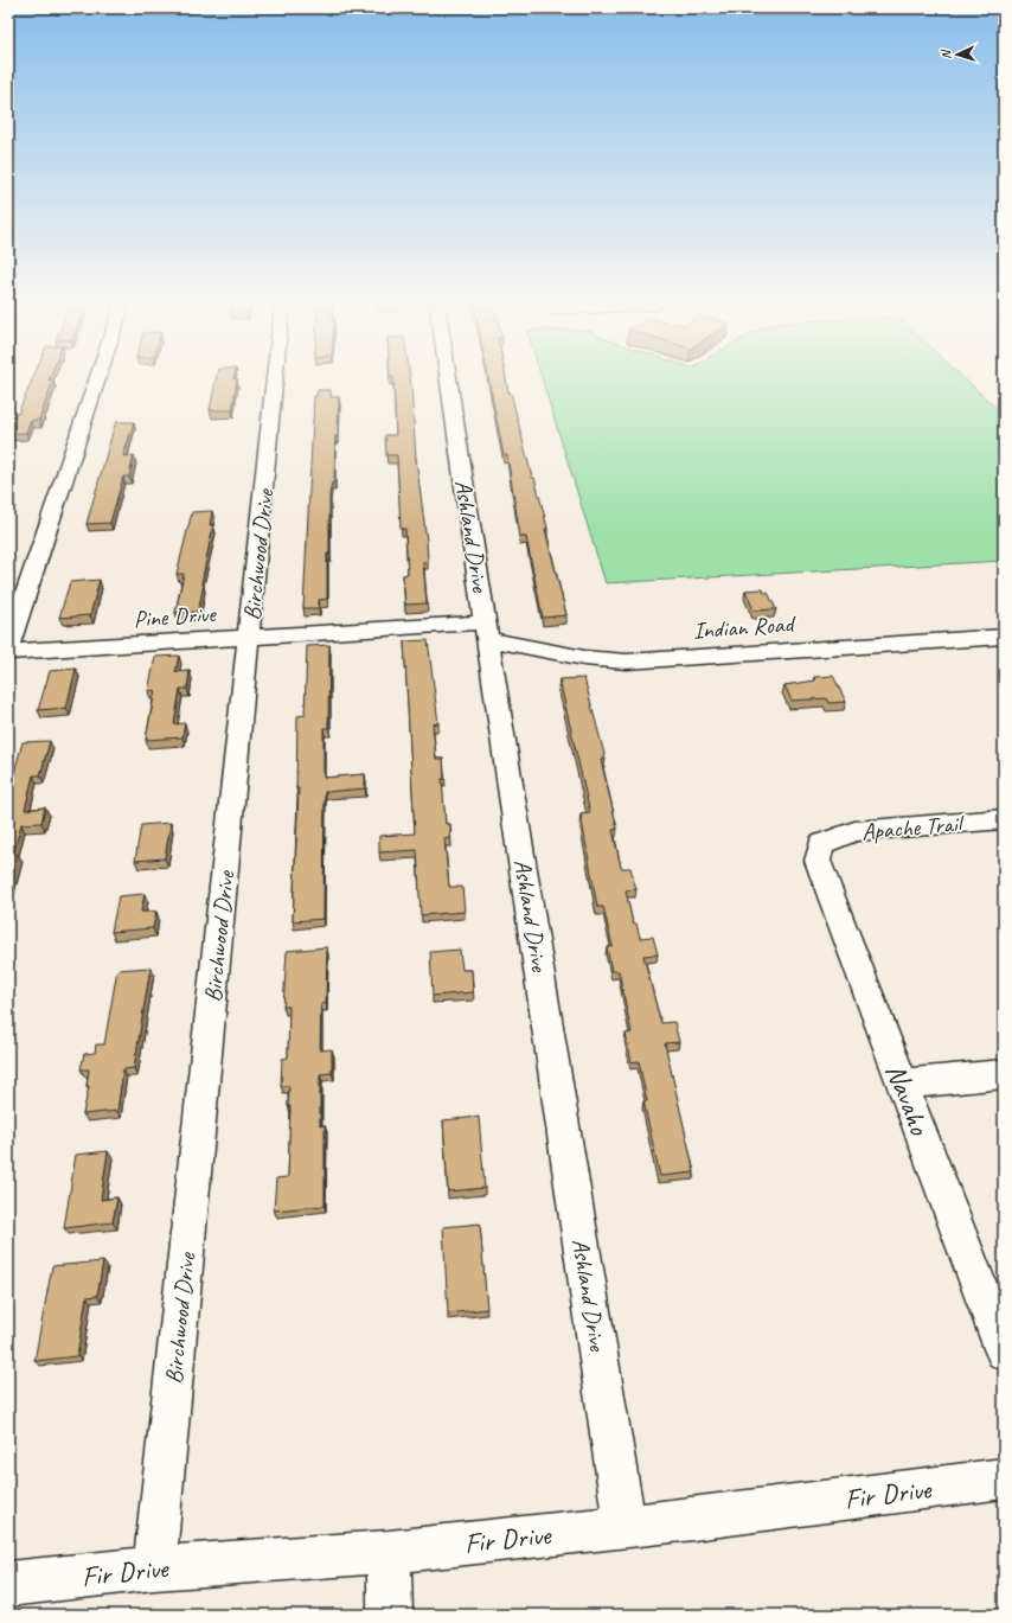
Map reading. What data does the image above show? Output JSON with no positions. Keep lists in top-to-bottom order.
{
  "streets": {
    "street": [
      "Ashland Drive",
      "Birchwood Drive",
      "Pine Drive",
      "Indian Road",
      "Apache Trail",
      "Navaho",
      "Fir Drive"
    ]
  },
  "crossings": [
    ["Ashland Drive", "Pine Drive"],
    ["Ashland Drive", "Indian Road"],
    ["Ashland Drive", "Fir Drive"],
    ["Birchwood Drive", "Pine Drive"],
    ["Birchwood Drive", "Fir Drive"],
    ["Pine Drive", "Indian Road"],
    ["Apache Trail", "Navaho"]
  ],
  "north": "left"
}
